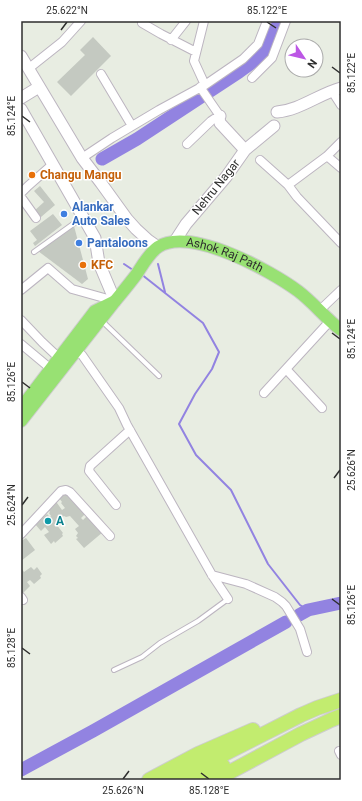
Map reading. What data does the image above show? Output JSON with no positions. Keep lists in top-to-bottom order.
{
  "streets": {
    "main road": ["Nehru Nagar", "Ashok Raj Path"]
  },
  "crossings": [
    ["Nehru Nagar", "Ashok Raj Path"]
  ],
  "places": [
    "Changu Mangu",
    "Alankar Auto Sales",
    "Pantaloons",
    "KFC",
    "A"
  ],
  "north": "bottom right",
  "coordinates": [
    "25.622°N",
    "85.122°E",
    "85.124°E",
    "85.126°E",
    "25.626°N",
    "25.624°N",
    "85.128°E"
  ]
}
